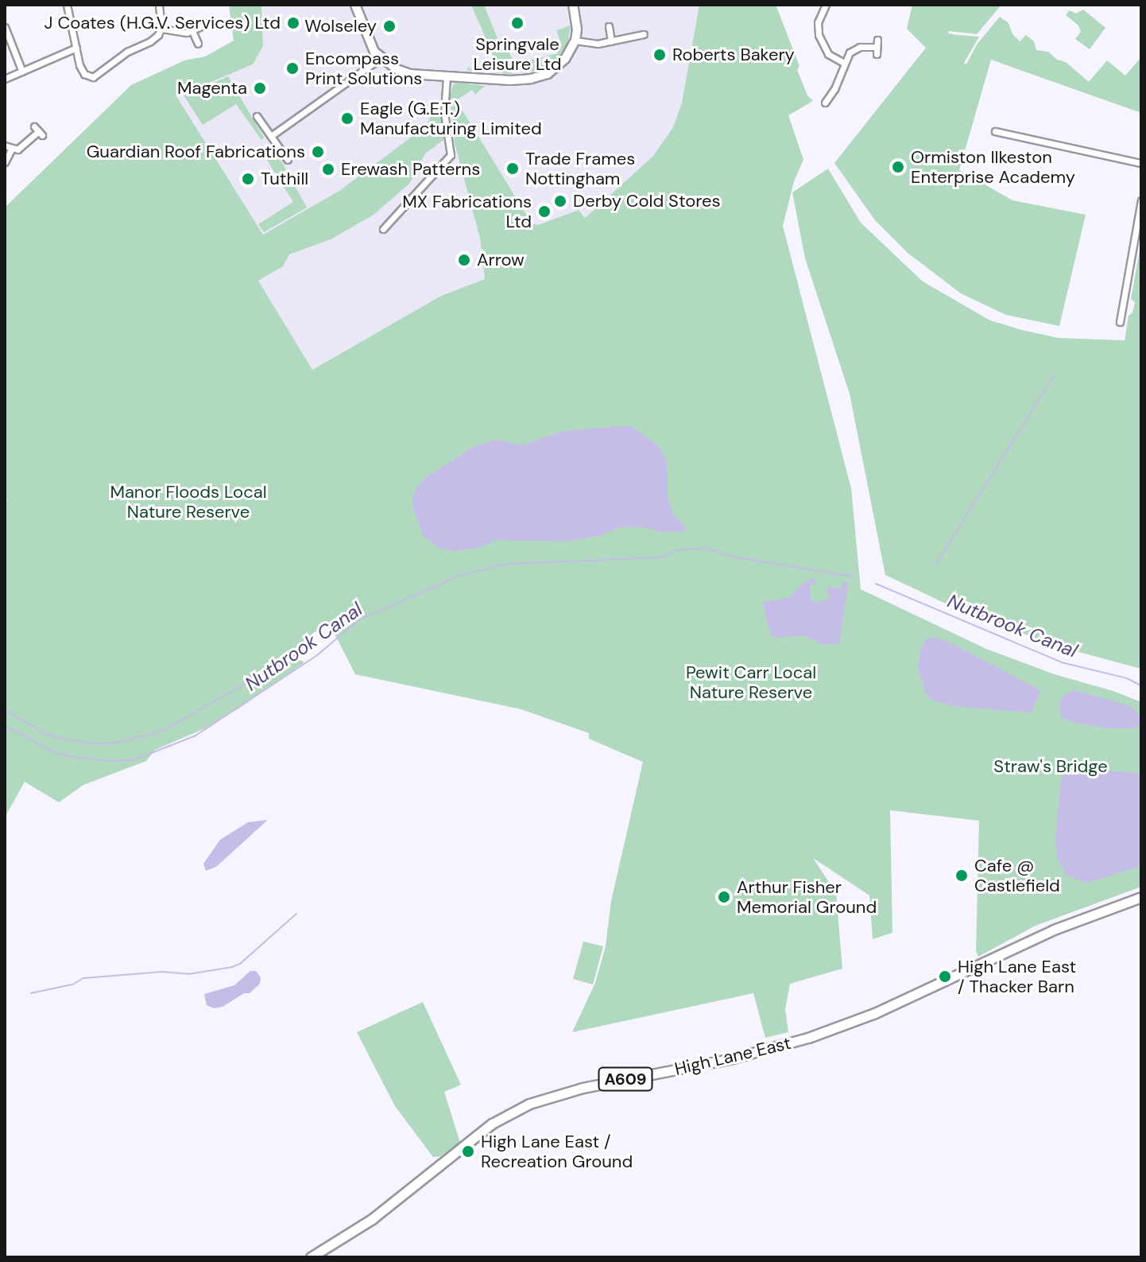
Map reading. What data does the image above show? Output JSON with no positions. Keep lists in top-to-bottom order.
{
  "streets": {
    "main road": ["High Lane East", "A609"]
  },
  "water": ["Nutbrook Canal"],
  "parks": ["Manor Floods Local Nature Reserve", "Pewit Carr Local Nature Reserve", "Straw's Bridge"],
  "places": [
    "J Coates (H.G.V. Services) Ltd",
    "Springvale Leisure Ltd",
    "Wolseley",
    "Roberts Bakery",
    "Encompass Print Solutions",
    "Magenta",
    "Eagle (G.E.T.) Manufacturing Limited",
    "Guardian Roof Fabrications",
    "Ormiston Ilkeston Enterprise Academy",
    "Trade Frames Nottingham",
    "Erewash Patterns",
    "Tuthill",
    "Derby Cold Stores",
    "MX Fabrications Ltd",
    "Arrow",
    "Cafe @ Castlefield",
    "Arthur Fisher Memorial Ground",
    "High Lane East / Thacker Barn",
    "High Lane East / Recreation Ground"
  ]
}
